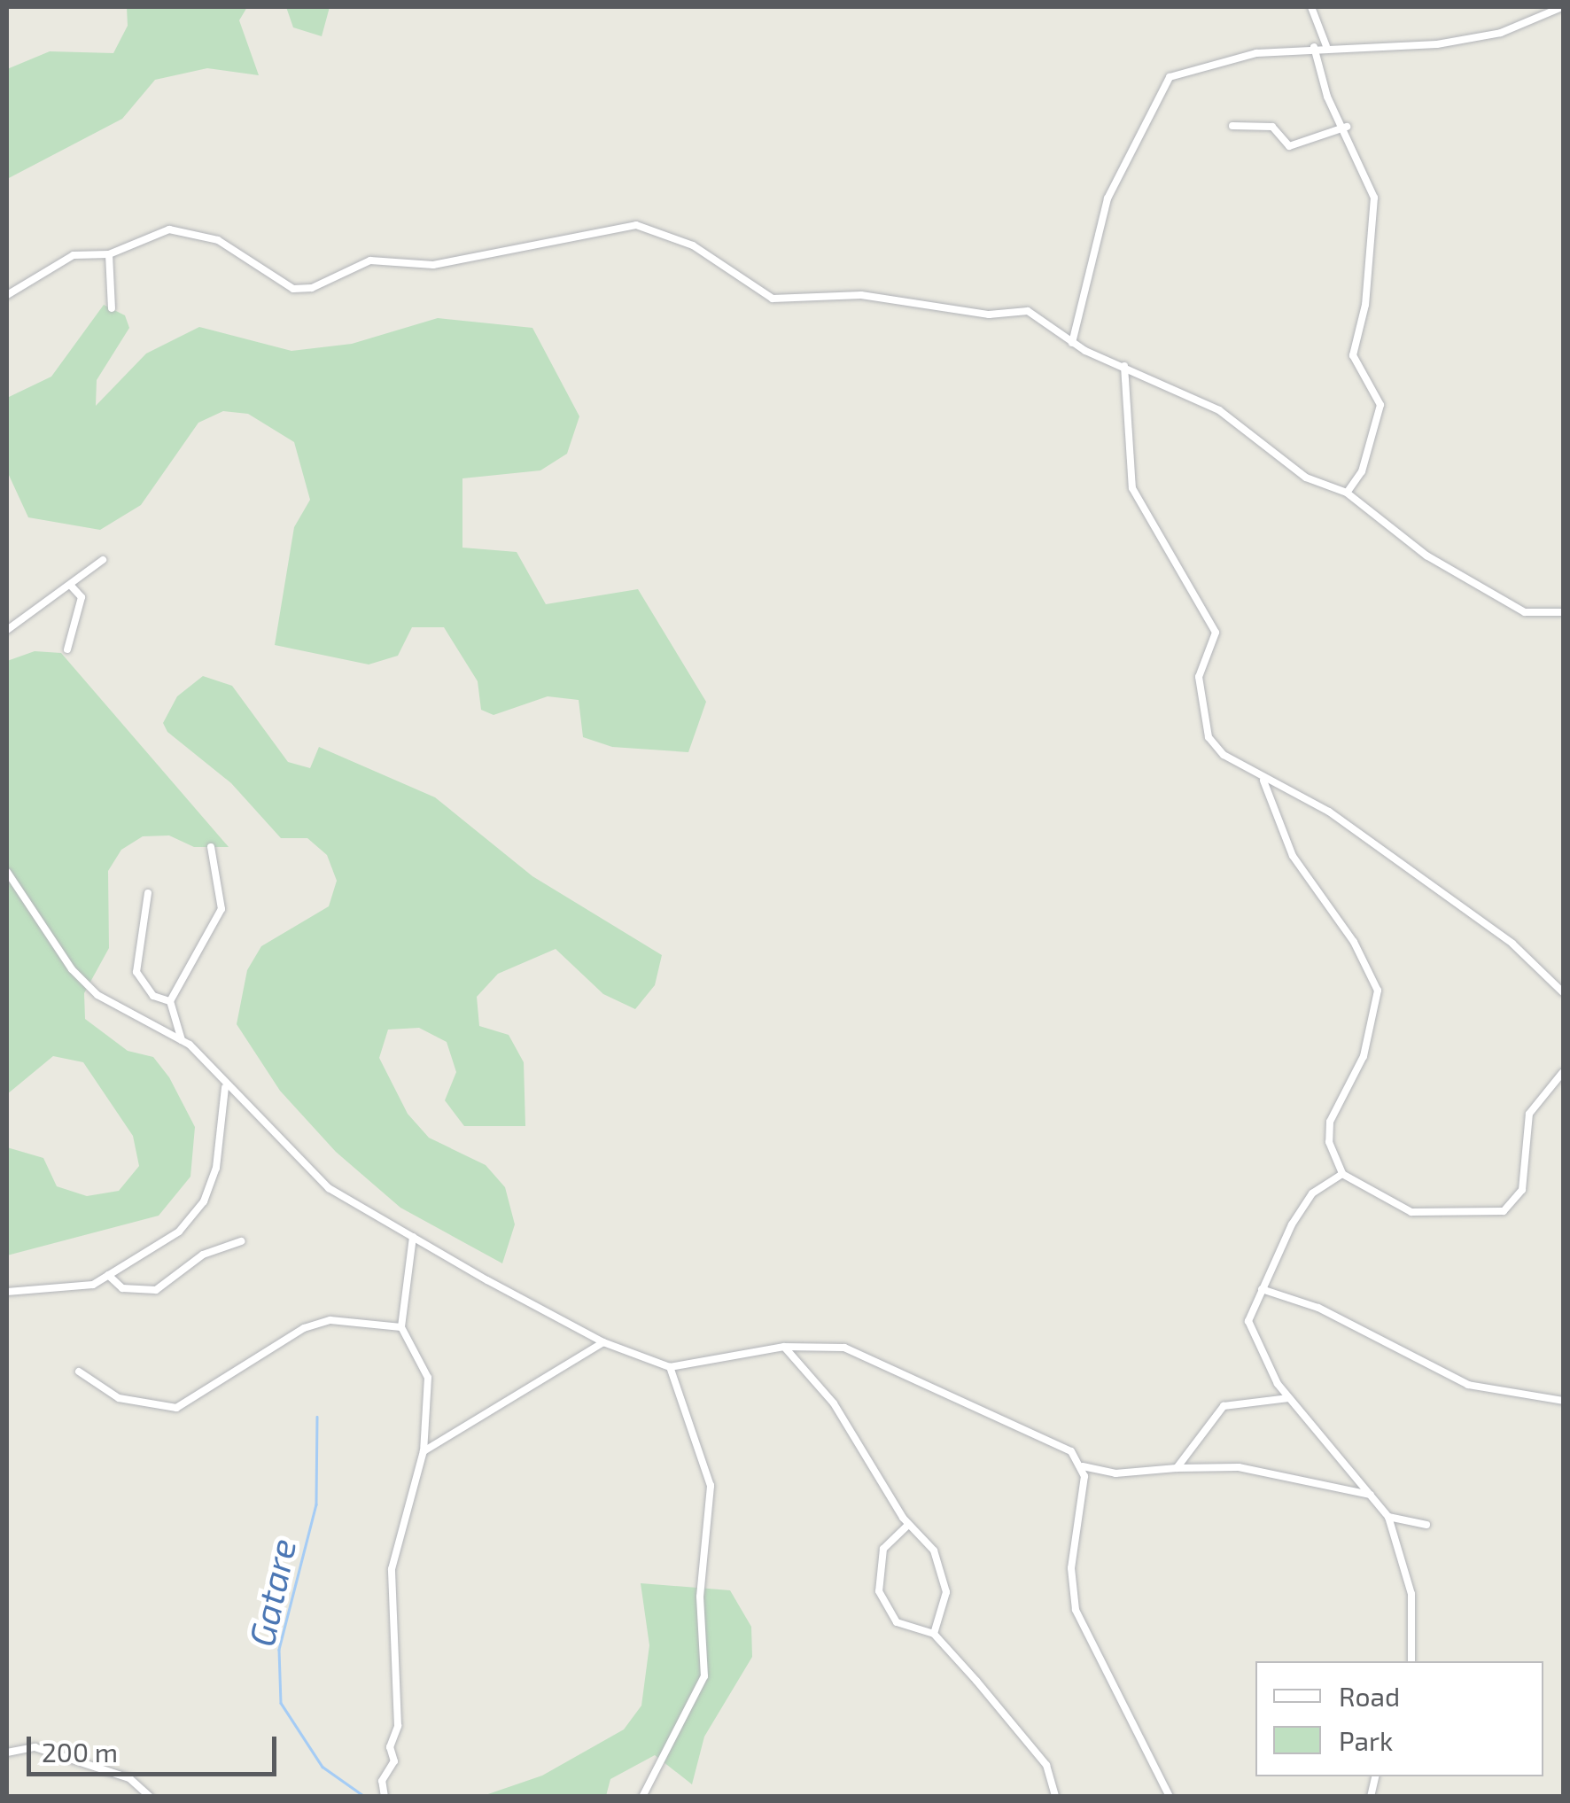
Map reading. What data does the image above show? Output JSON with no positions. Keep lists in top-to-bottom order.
{
  "water": ["Gatare"],
  "legend": ["Road", "Park"],
  "scale_bar": "200 m"
}
